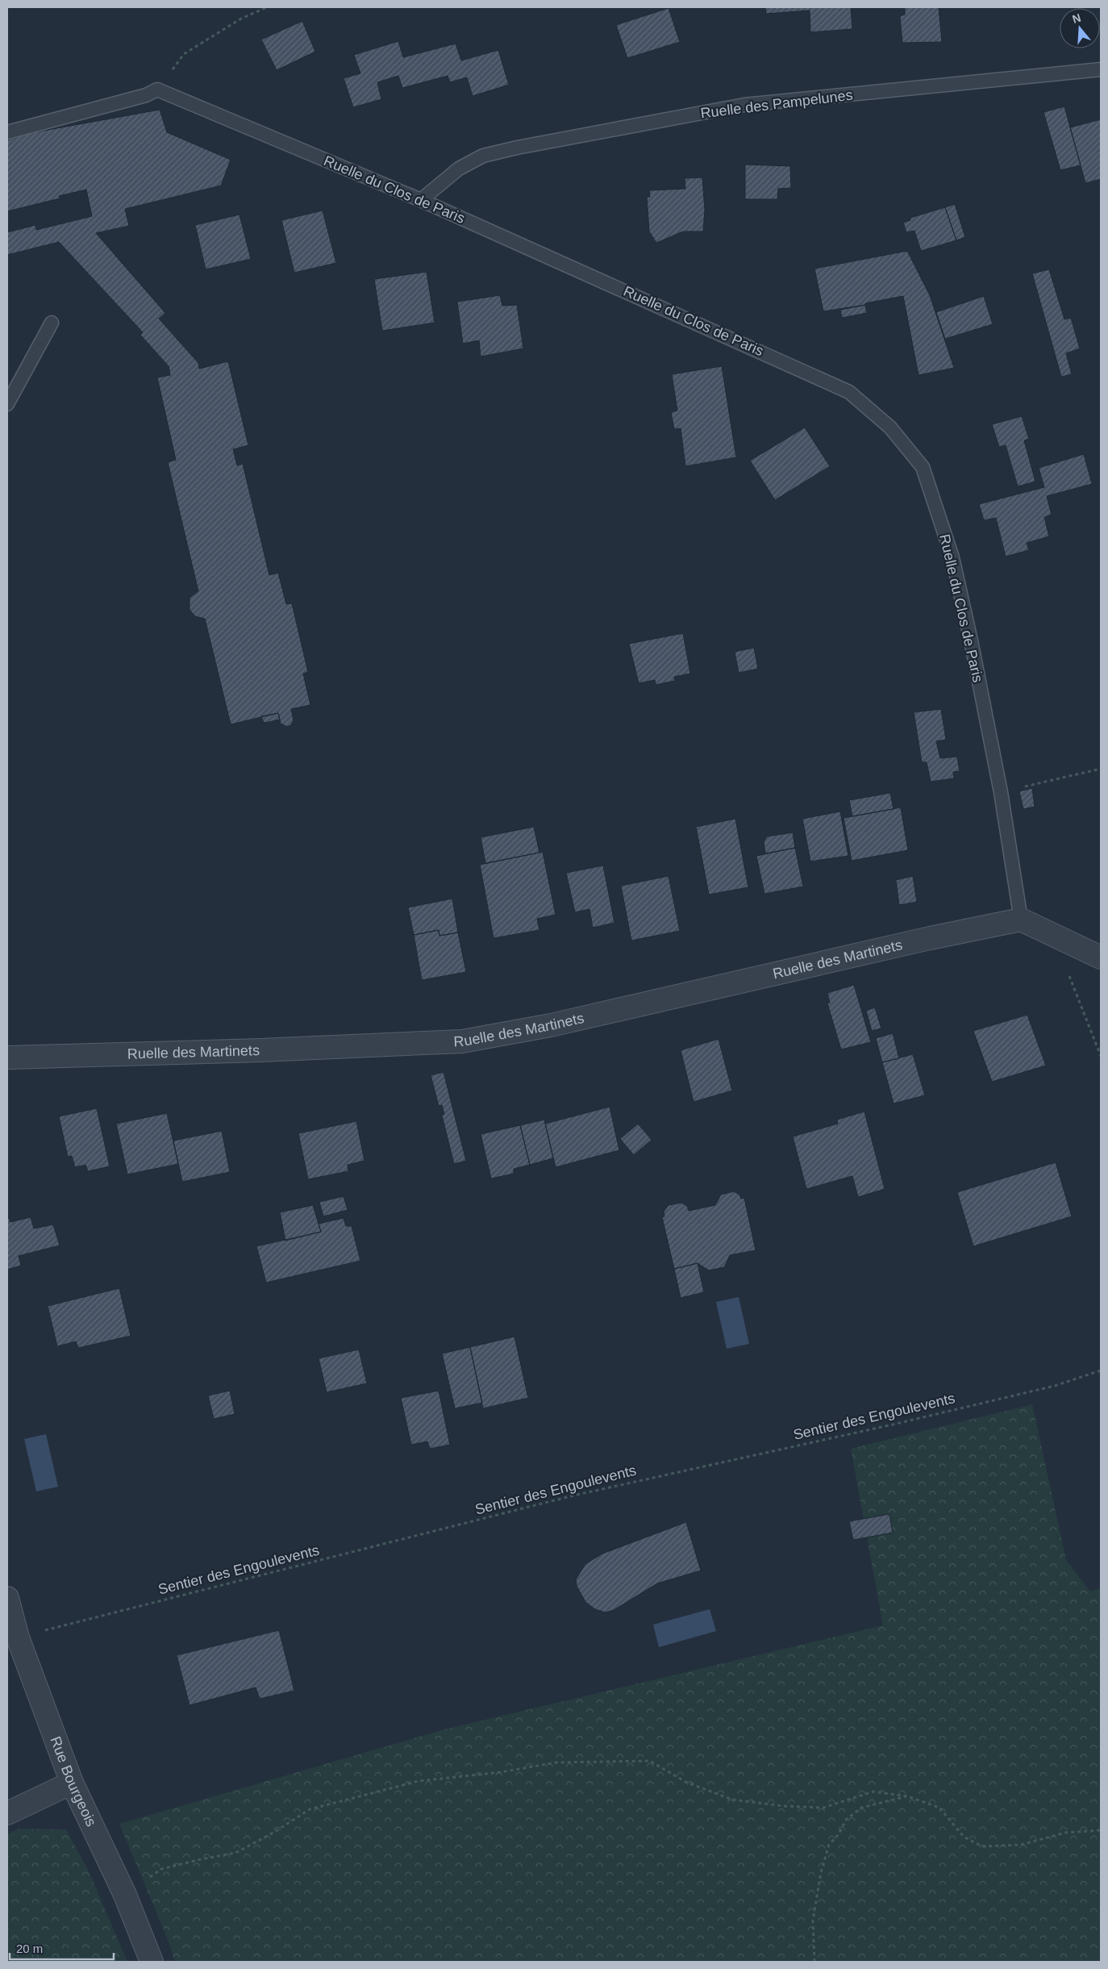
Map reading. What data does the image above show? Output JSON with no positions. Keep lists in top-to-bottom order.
{
  "streets": {
    "street": ["Ruelle des Martinets", "Rue Bourgeois"],
    "lane": ["Ruelle des Pampelunes", "Ruelle du Clos de Paris"],
    "path": ["Sentier des Engoulevents"]
  },
  "crossings": [
    ["Ruelle des Pampelunes", "Ruelle du Clos de Paris"],
    ["Ruelle du Clos de Paris", "Ruelle des Martinets"],
    ["Sentier des Engoulevents", "Rue Bourgeois"]
  ],
  "scale_bar": "20 m",
  "north": "top"
}
